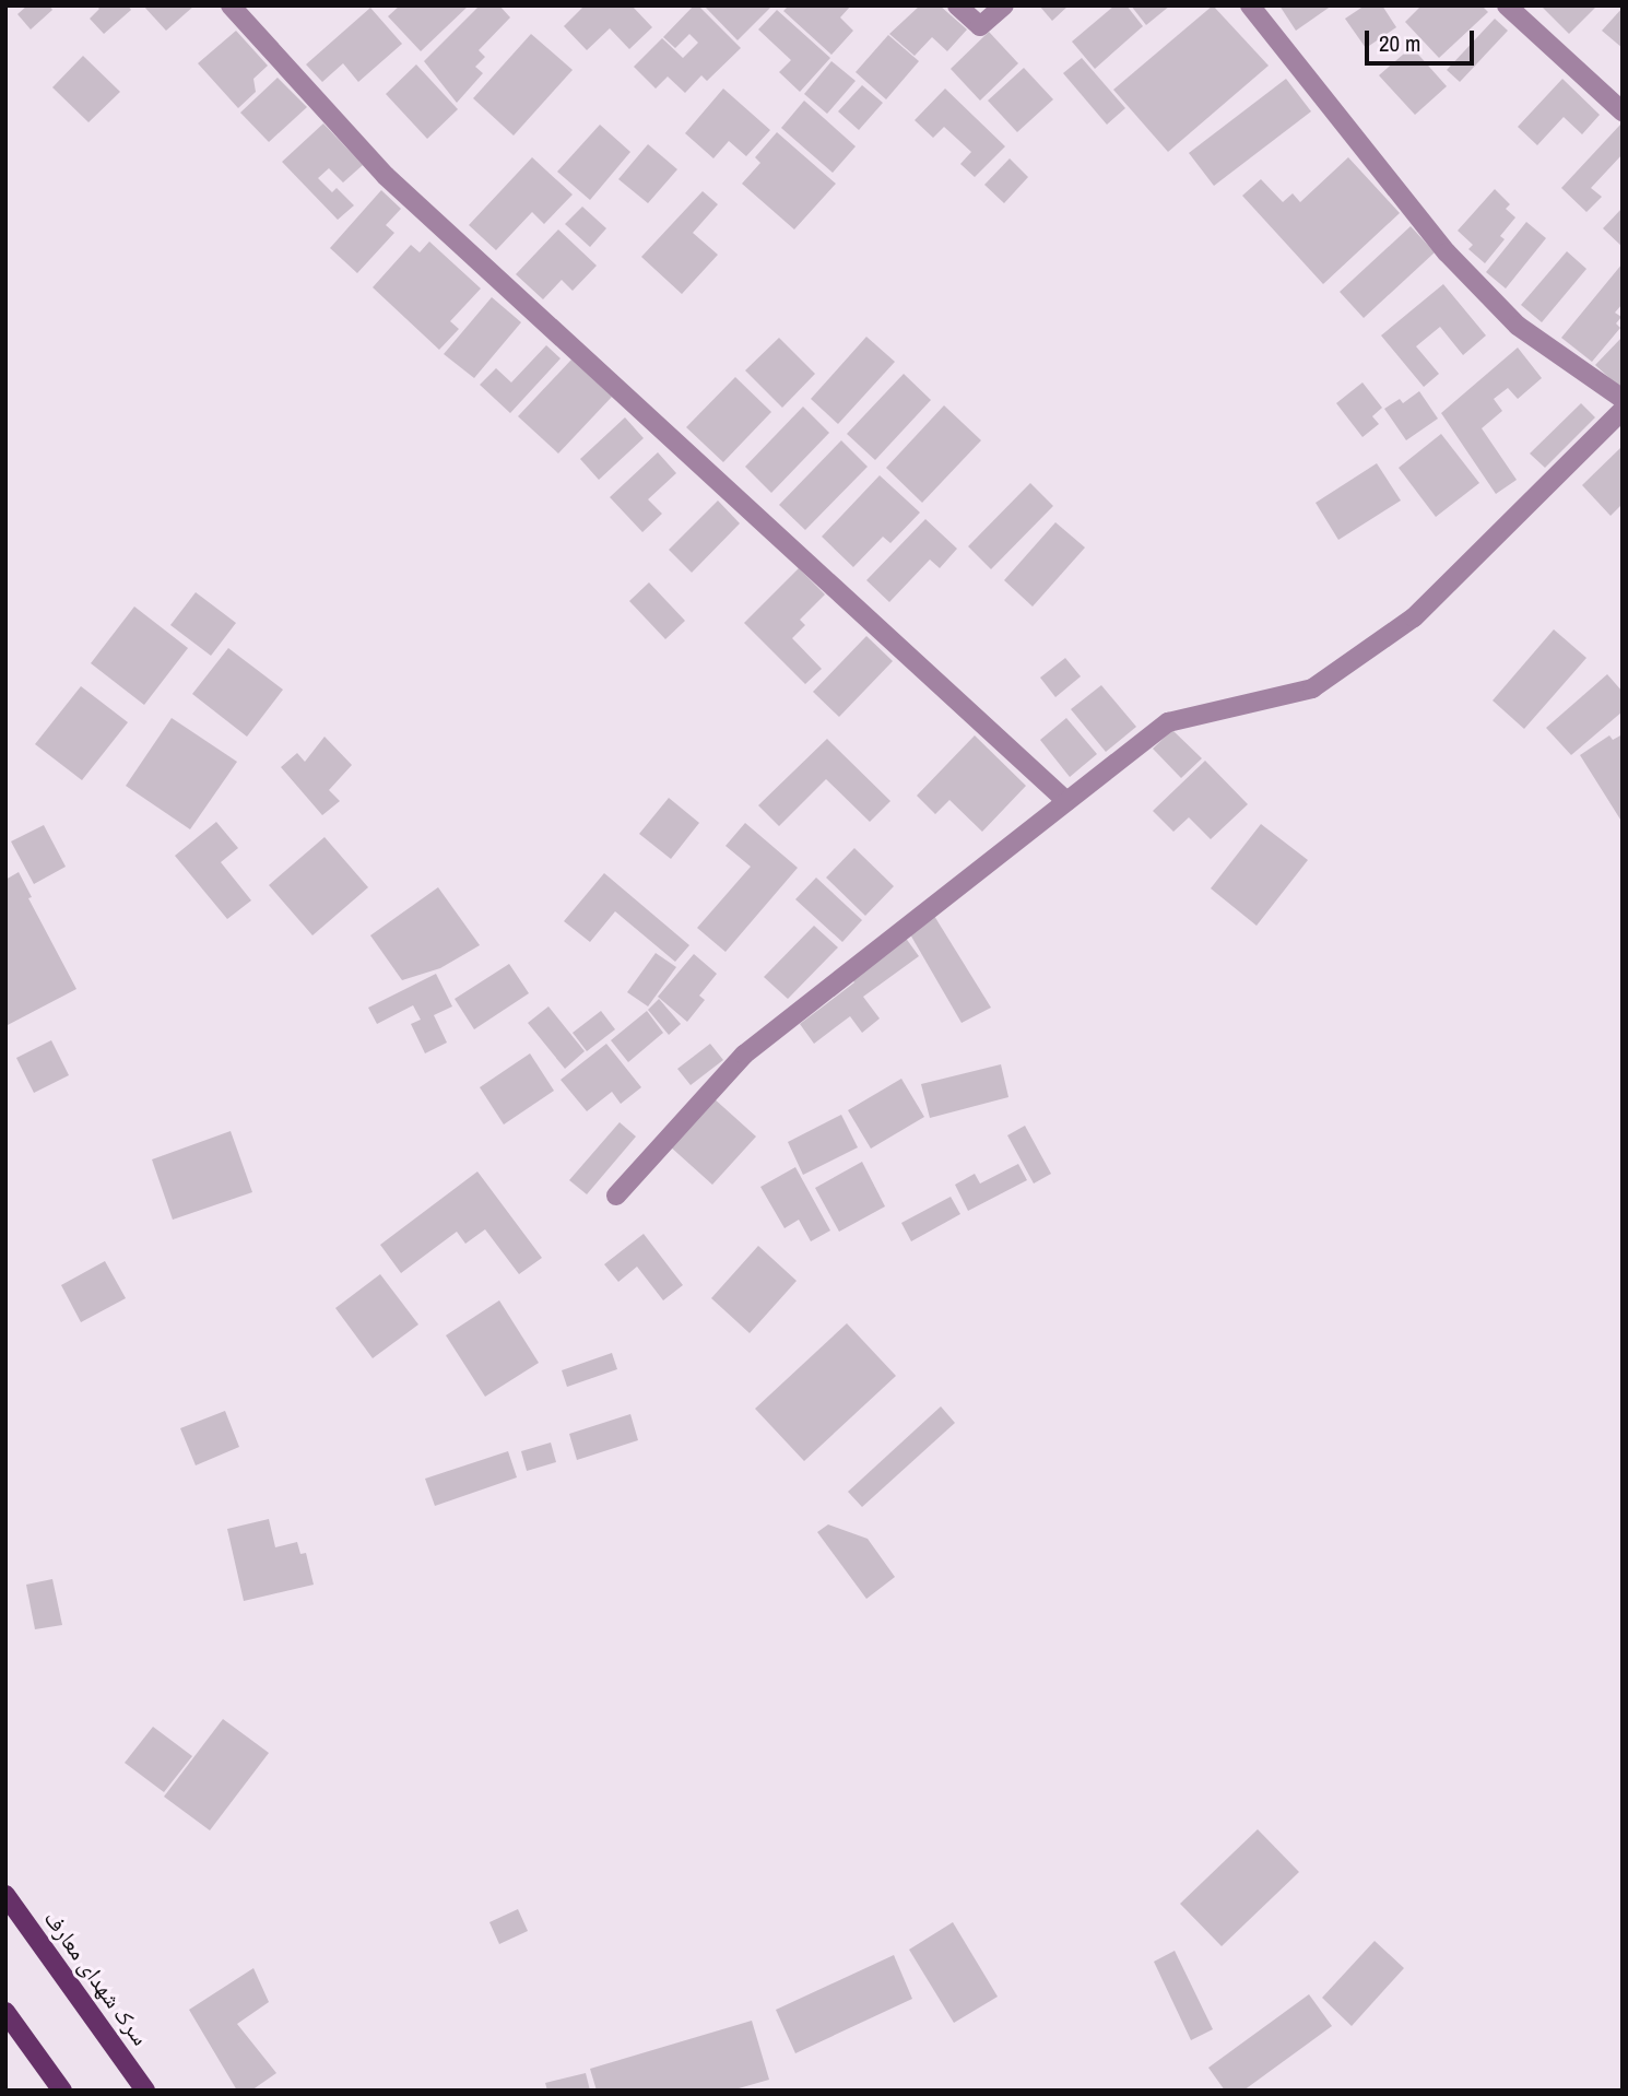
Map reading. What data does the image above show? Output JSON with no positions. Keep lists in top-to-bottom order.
{
  "streets": {
    "main road": ["سرک شهدای معارف"]
  },
  "scale_bar": "20 m"
}
